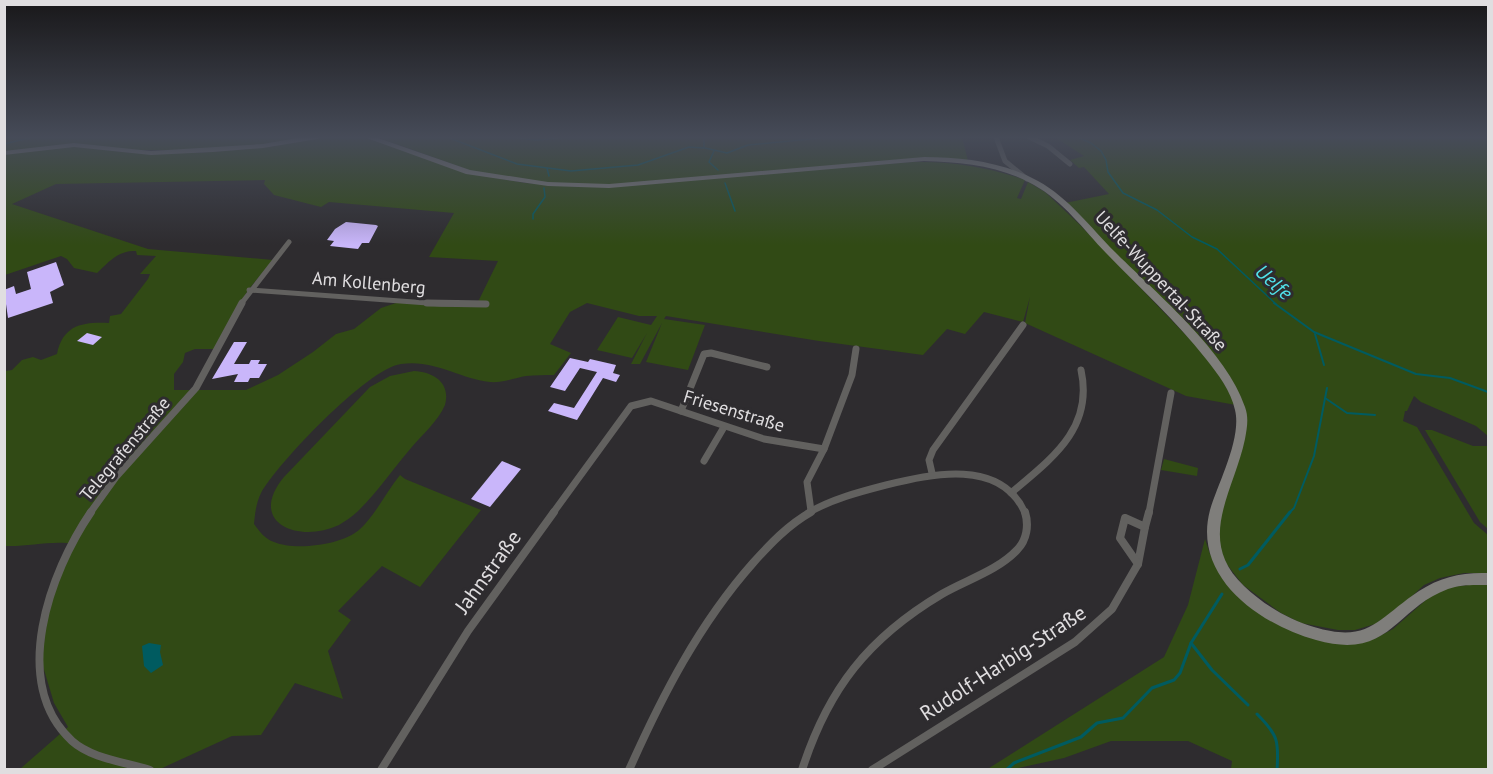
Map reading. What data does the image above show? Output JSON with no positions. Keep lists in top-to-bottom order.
{
  "streets": {
    "main road": ["Uelfe-Wuppertal-Straße"],
    "street": [
      "Am Kollenberg",
      "Friesenstraße",
      "Telegrafenstraße",
      "Jahnstraße",
      "Rudolf-Harbig-Straße"
    ]
  },
  "crossings": [
    ["Am Kollenberg", "Telegrafenstraße"],
    ["Friesenstraße", "Jahnstraße"]
  ],
  "water": ["Uelfe"]
}
